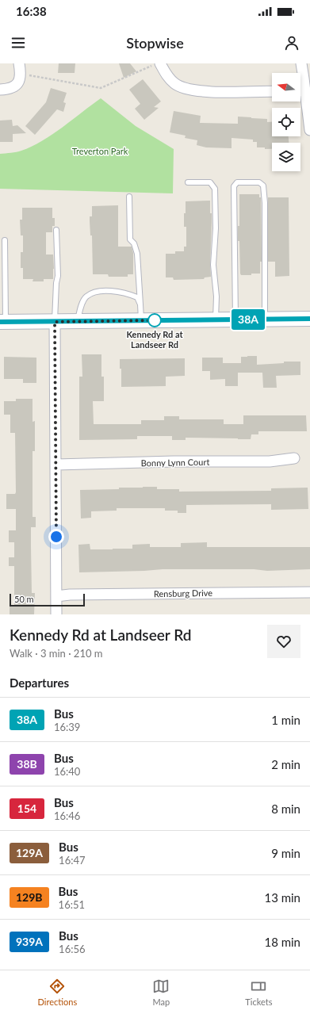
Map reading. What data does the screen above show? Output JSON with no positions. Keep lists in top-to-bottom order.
{
  "streets": {
    "street": ["Bonny Lynn Court", "Rensburg Drive"]
  },
  "parks": ["Treverton Park"],
  "places": ["Kennedy Rd at Landseer Rd"],
  "lines": ["bus line 38A"],
  "scale_bar": "50 m",
  "north": "left",
  "page": {
    "status": "16:38",
    "header": "Stopwise",
    "on_map": "38A",
    "scale": "50 m",
    "heading": [
      ["Kennedy Rd at Landseer Rd", "Walk · 3 min · 210 m"],
      "Departures"
    ],
    "list": [
      {
        "mark": "38A",
        "name": "Bus",
        "note": "16:39",
        "value": "1 min"
      },
      {
        "mark": "38B",
        "name": "Bus",
        "note": "16:40",
        "value": "2 min"
      },
      {
        "mark": "154",
        "name": "Bus",
        "note": "16:46",
        "value": "8 min"
      },
      {
        "mark": "129A",
        "name": "Bus",
        "note": "16:47",
        "value": "9 min"
      },
      {
        "mark": "129B",
        "name": "Bus",
        "note": "16:51",
        "value": "13 min"
      },
      {
        "mark": "939A",
        "name": "Bus",
        "note": "16:56",
        "value": "18 min"
      }
    ],
    "tabs": ["Directions", "Map", "Tickets"]
  }
}
